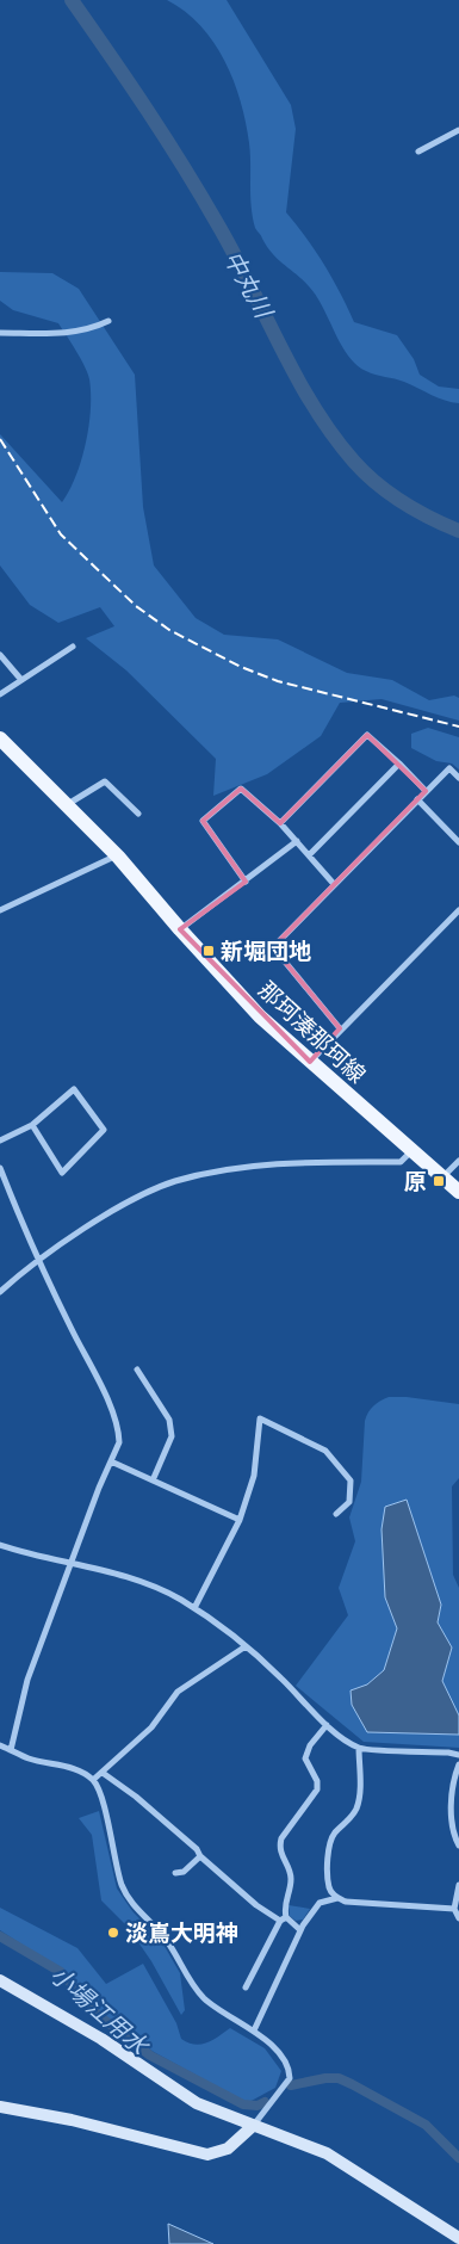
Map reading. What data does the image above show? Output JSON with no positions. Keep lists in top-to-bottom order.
{
  "streets": {
    "main road": ["那珂湊那珂線"]
  },
  "water": ["中丸川", "小場江用水"],
  "places": {
    "transit": ["新堀団地", "原"],
    "other": ["淡嶌大明神"]
  }
}
